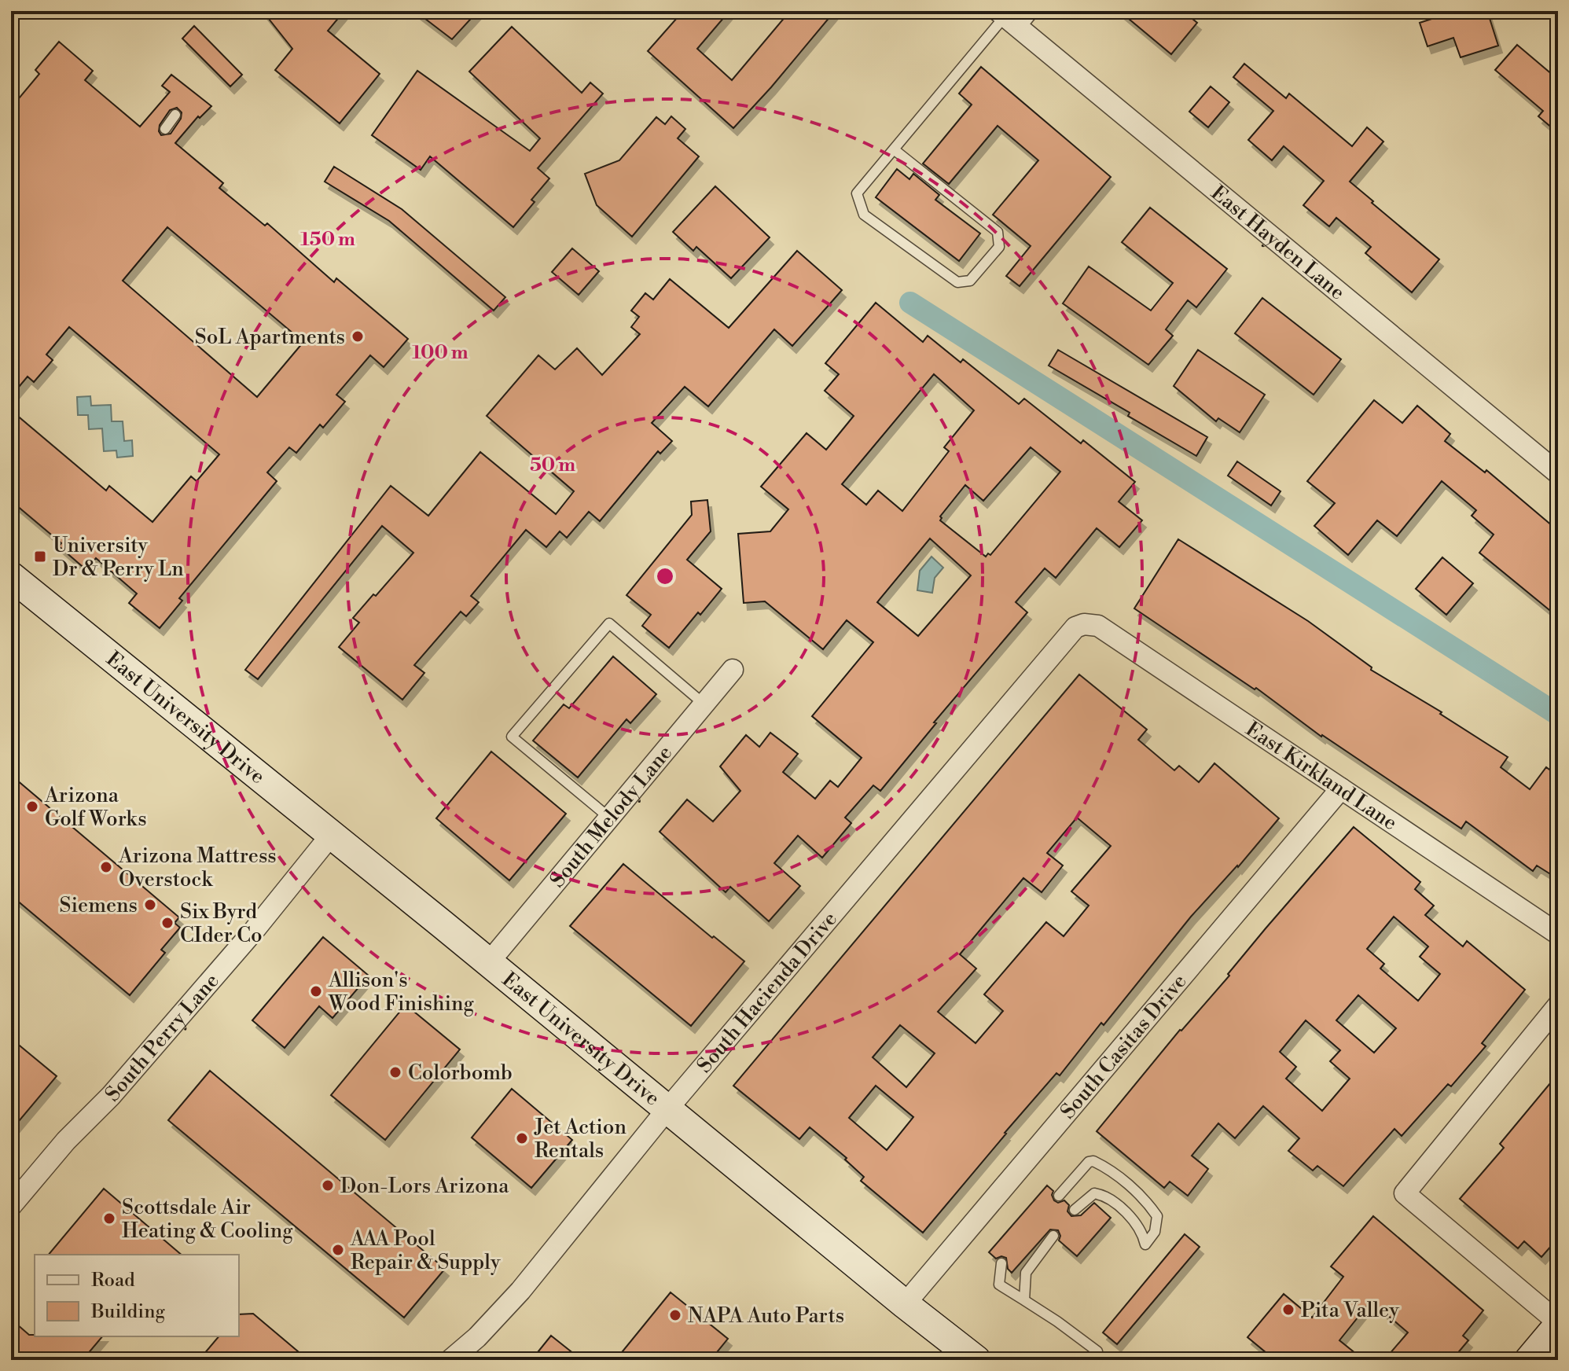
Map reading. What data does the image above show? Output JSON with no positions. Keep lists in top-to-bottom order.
{
  "streets": {
    "main road": ["East University Drive"],
    "street": [
      "East Hayden Lane",
      "East Kirkland Lane",
      "South Melody Lane",
      "South Hacienda Drive",
      "South Perry Lane",
      "South Casitas Drive"
    ]
  },
  "crossings": [
    ["East University Drive", "South Melody Lane"],
    ["East University Drive", "South Hacienda Drive"],
    ["East University Drive", "South Perry Lane"],
    ["East University Drive", "South Casitas Drive"],
    ["East Kirkland Lane", "South Hacienda Drive"],
    ["East Kirkland Lane", "South Casitas Drive"]
  ],
  "places": {
    "other": [
      "SoL Apartments",
      "Arizona Golf Works",
      "Arizona Mattress Overstock",
      "Siemens",
      "Six Byrd CIder Co",
      "Allison's Wood Finishing",
      "Colorbomb",
      "Jet Action Rentals",
      "Don-Lors Arizona",
      "Scottsdale Air Heating & Cooling",
      "AAA Pool Repair & Supply",
      "Pita Valley",
      "NAPA Auto Parts"
    ],
    "transit": ["University Dr & Perry Ln"]
  },
  "legend": ["Road", "Building"],
  "rings": ["150 m", "100 m", "50 m"]
}
